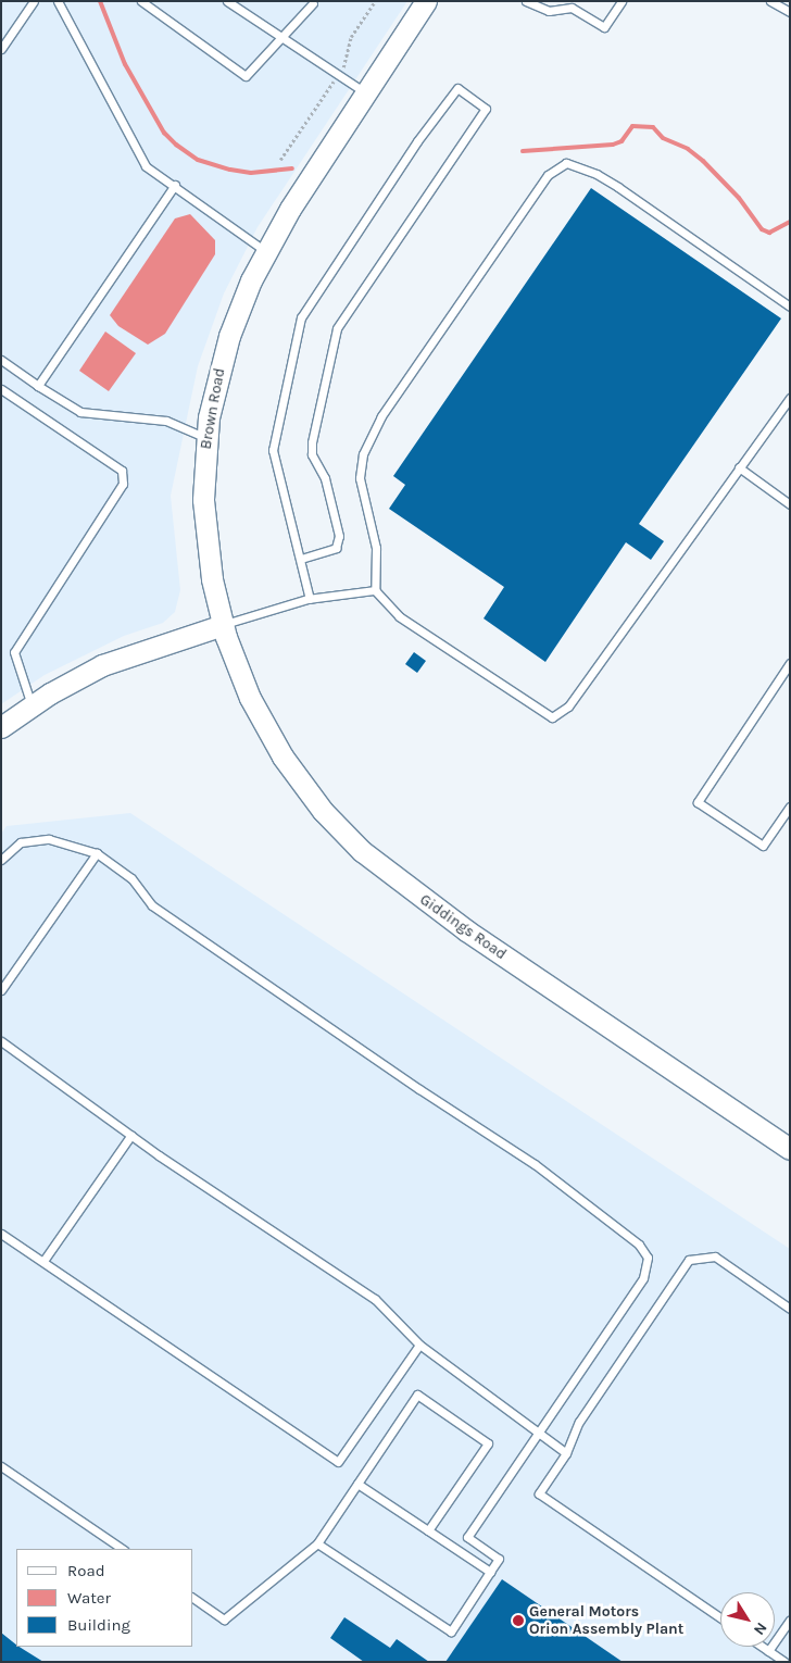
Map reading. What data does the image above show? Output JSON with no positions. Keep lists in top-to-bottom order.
{
  "streets": {
    "main road": ["Brown Road", "Giddings Road"]
  },
  "crossings": [
    ["Brown Road", "Giddings Road"]
  ],
  "places": ["General Motors Orion Assembly Plant"],
  "legend": ["Road", "Water", "Building"],
  "north": "bottom right"
}
